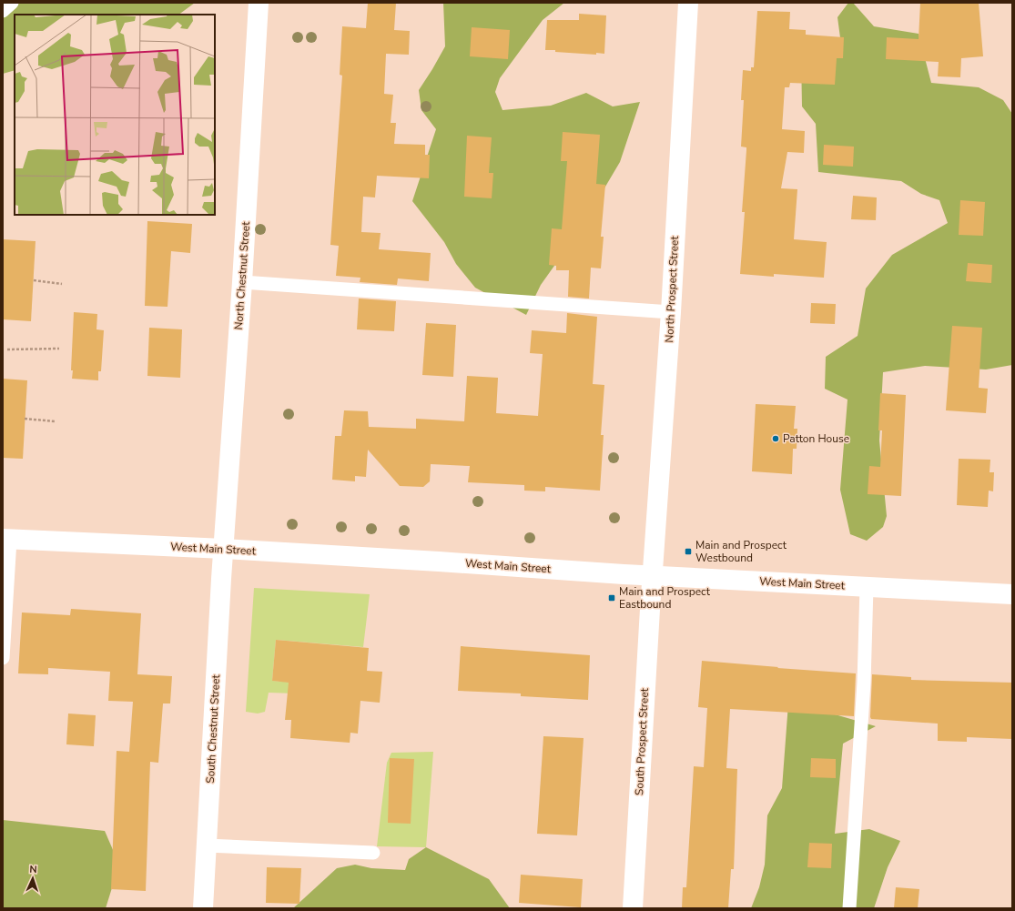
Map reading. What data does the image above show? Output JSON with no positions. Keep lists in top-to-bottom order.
{
  "streets": {
    "street": [
      "North Chestnut Street",
      "North Prospect Street",
      "West Main Street",
      "South Chestnut Street",
      "South Prospect Street"
    ]
  },
  "crossings": [
    ["North Chestnut Street", "West Main Street"],
    ["North Chestnut Street", "South Chestnut Street"],
    ["North Prospect Street", "West Main Street"],
    ["North Prospect Street", "South Prospect Street"],
    ["West Main Street", "South Chestnut Street"],
    ["West Main Street", "South Prospect Street"]
  ],
  "places": {
    "other": ["Patton House"],
    "transit": ["Main and Prospect Westbound", "Main and Prospect Eastbound"]
  },
  "north": "top"
}
